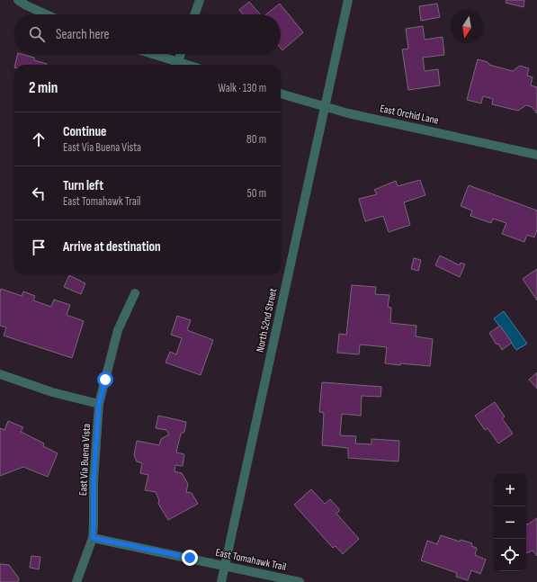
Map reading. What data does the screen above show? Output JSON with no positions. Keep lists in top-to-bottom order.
{
  "streets": {
    "street": [
      "East Orchid Lane",
      "North 52nd Street",
      "East Via Buena Vista",
      "East Tomahawk Trail"
    ]
  },
  "crossings": [
    ["East Orchid Lane", "North 52nd Street"],
    ["North 52nd Street", "East Tomahawk Trail"],
    ["East Via Buena Vista", "East Tomahawk Trail"]
  ],
  "north": "bottom",
  "page": {
    "search": "Search here",
    "heading": ["2 min", "Walk · 130 m"],
    "list": [
      ["Continue", "East Via Buena Vista", "80 m"],
      ["Turn left", "East Tomahawk Trail", "50 m"],
      "Arrive at destination"
    ],
    "map_buttons": ["+", "−"]
  }
}
